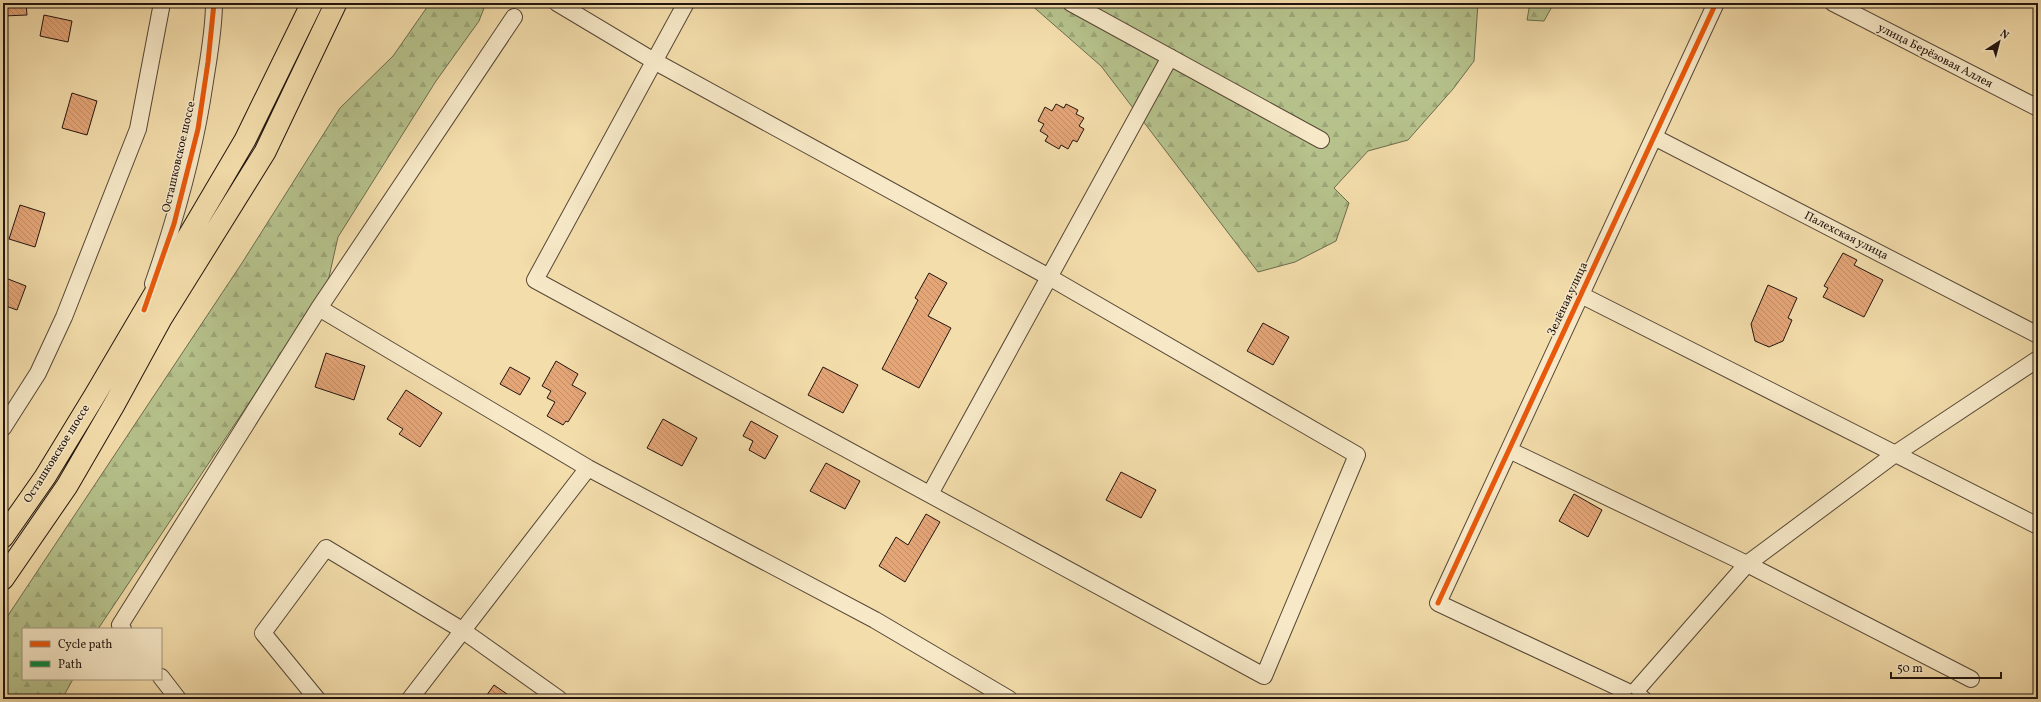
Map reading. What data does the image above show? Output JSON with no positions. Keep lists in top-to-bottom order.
{
  "streets": {
    "main road": ["Осташковское шоссе"],
    "street": ["улица Берёзовая Аллея", "Палехская улица", "Зелёная улица"]
  },
  "crossings": [
    ["Палехская улица", "Зелёная улица"]
  ],
  "legend": ["Cycle path", "Path"],
  "scale_bar": "50 m",
  "north": "top right"
}
